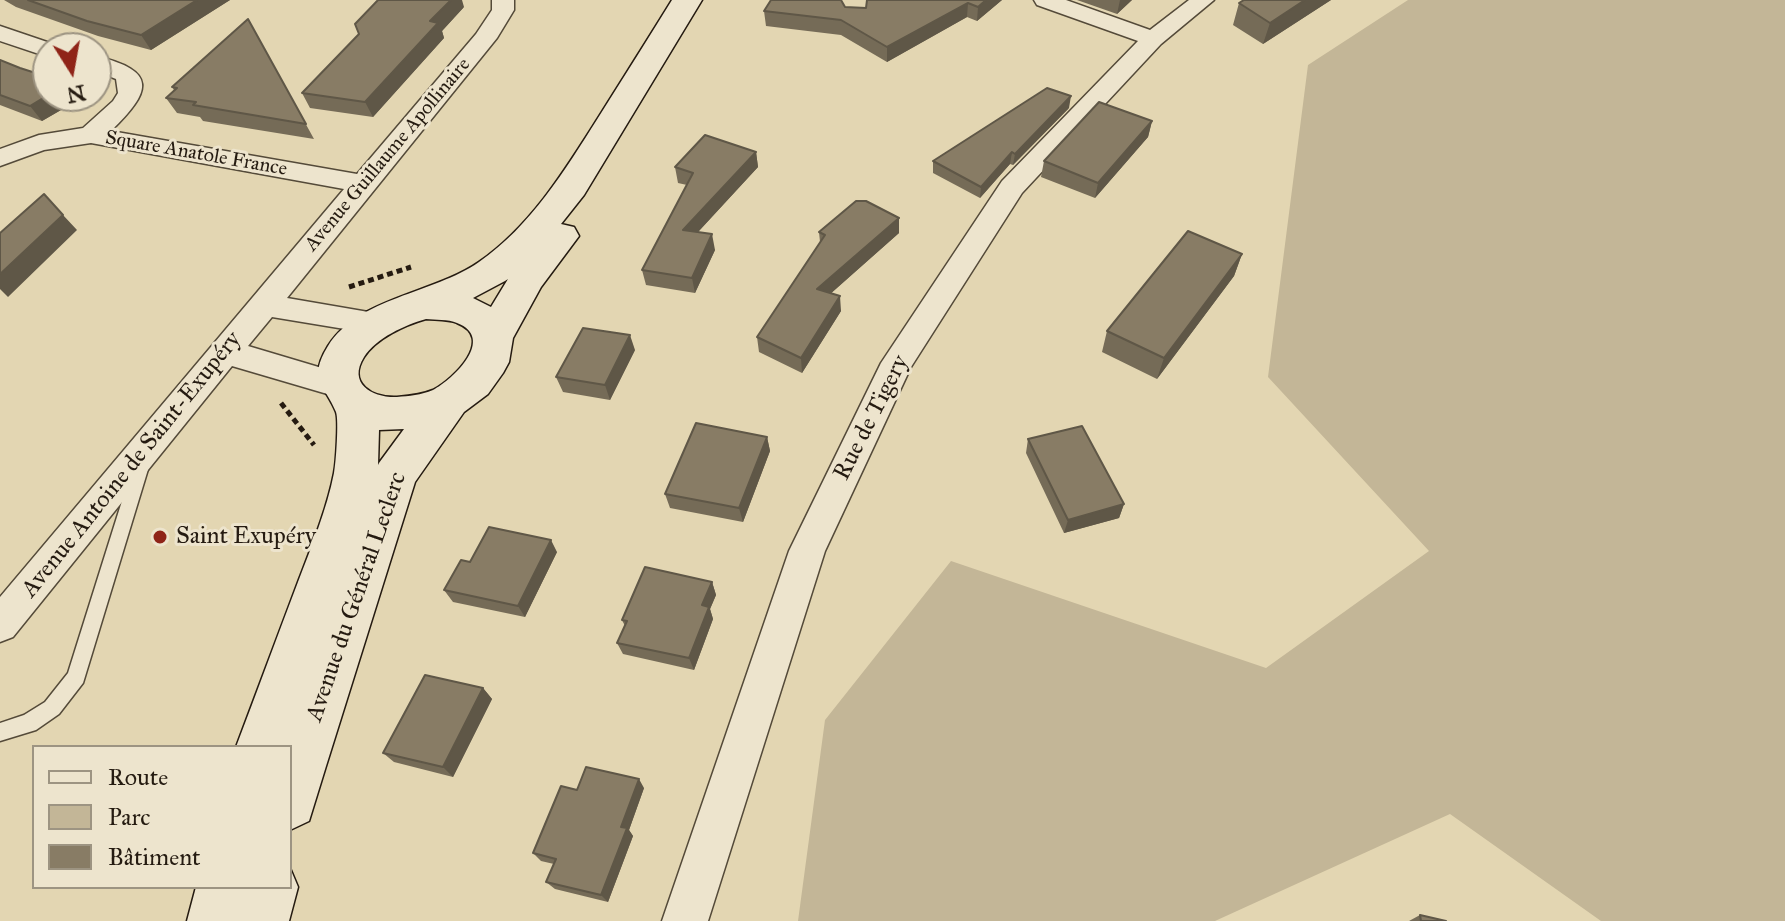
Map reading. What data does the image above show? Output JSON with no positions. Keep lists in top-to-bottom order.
{
  "streets": {
    "main road": ["Avenue du Général Leclerc"],
    "street": [
      "Square Anatole France",
      "Avenue Guillaume Apollinaire",
      "Rue de Tigery",
      "Avenue Antoine de Saint-Exupéry"
    ]
  },
  "crossings": [
    ["Square Anatole France", "Avenue Guillaume Apollinaire"],
    ["Avenue Guillaume Apollinaire", "Avenue Antoine de Saint-Exupéry"]
  ],
  "places": ["Saint Exupéry"],
  "legend": ["Route", "Parc", "Bâtiment"],
  "north": "bottom"
}
